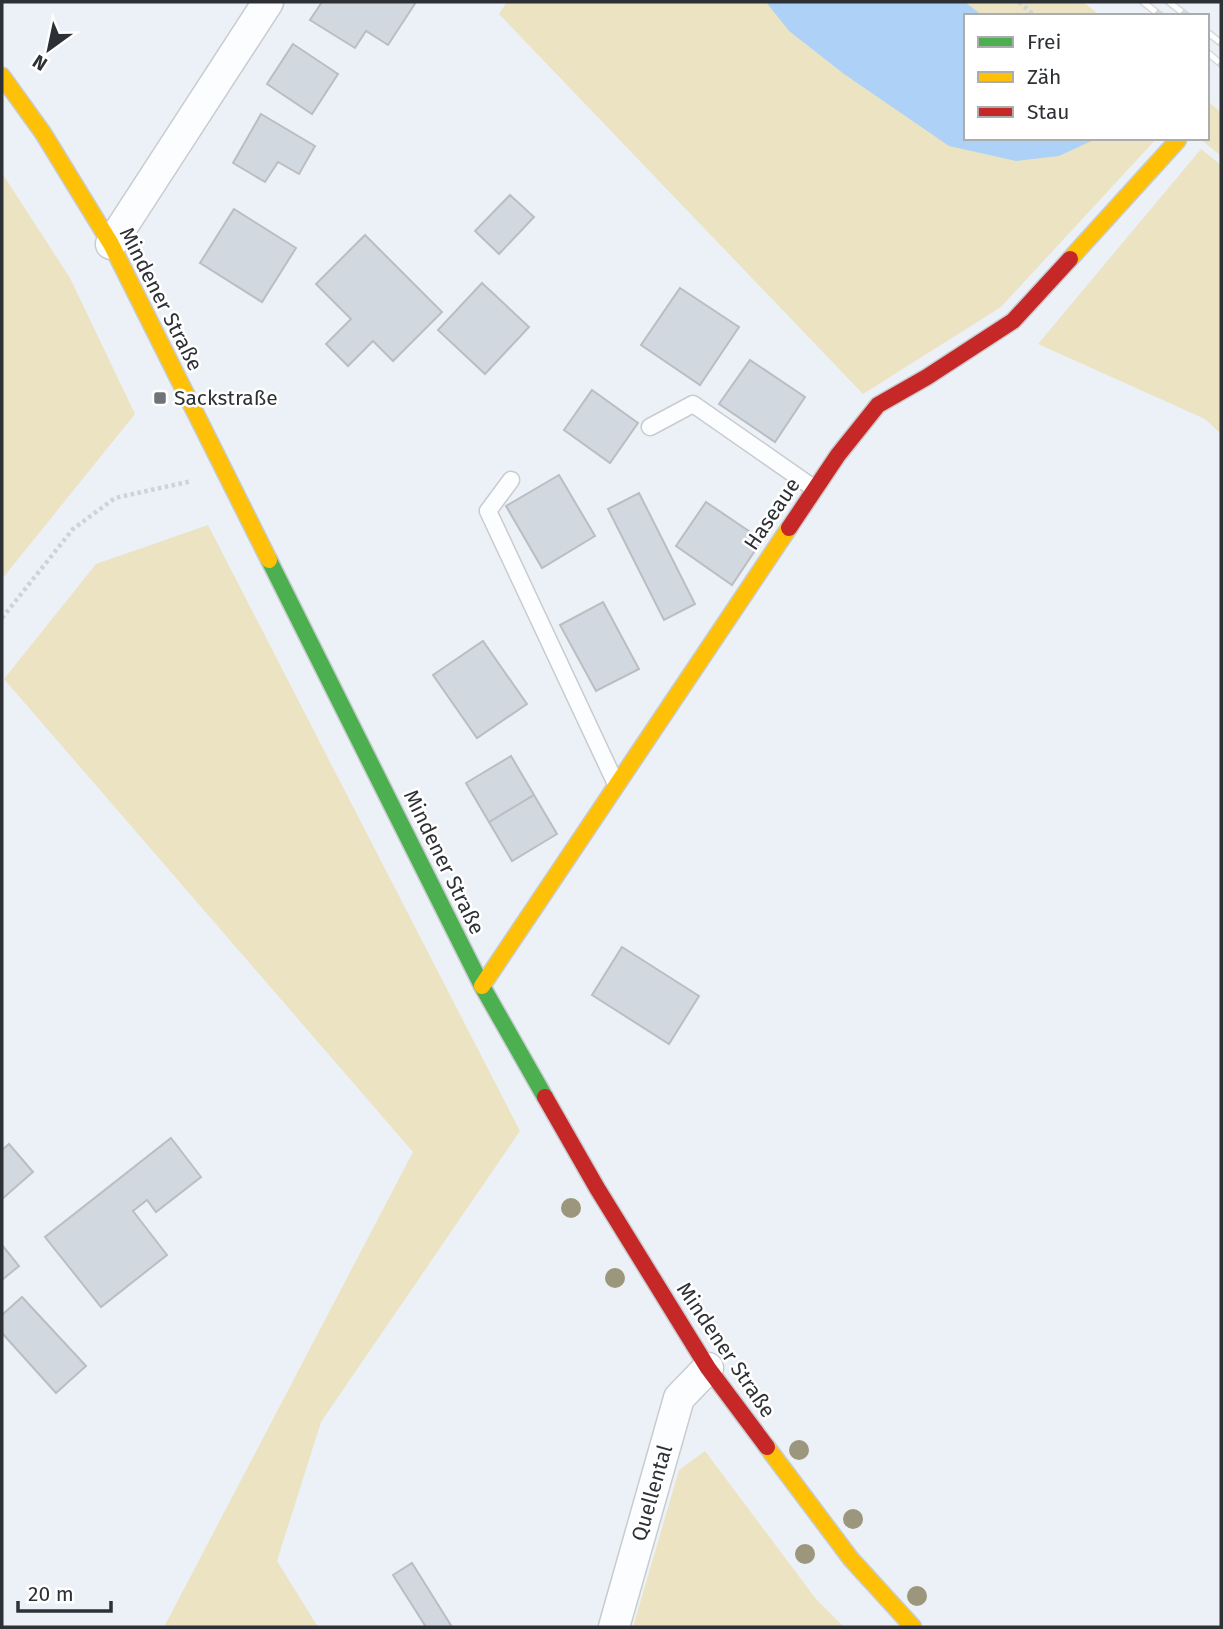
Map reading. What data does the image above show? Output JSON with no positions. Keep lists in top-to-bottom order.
{
  "streets": {
    "main road": ["Mindener Straße", "Haseaue"],
    "street": ["Quellental"]
  },
  "crossings": [
    ["Mindener Straße", "Haseaue"],
    ["Mindener Straße", "Quellental"]
  ],
  "places": {
    "transit": ["Sackstraße"]
  },
  "legend": ["Frei", "Zäh", "Stau"],
  "scale_bar": "20 m",
  "north": "bottom left"
}
